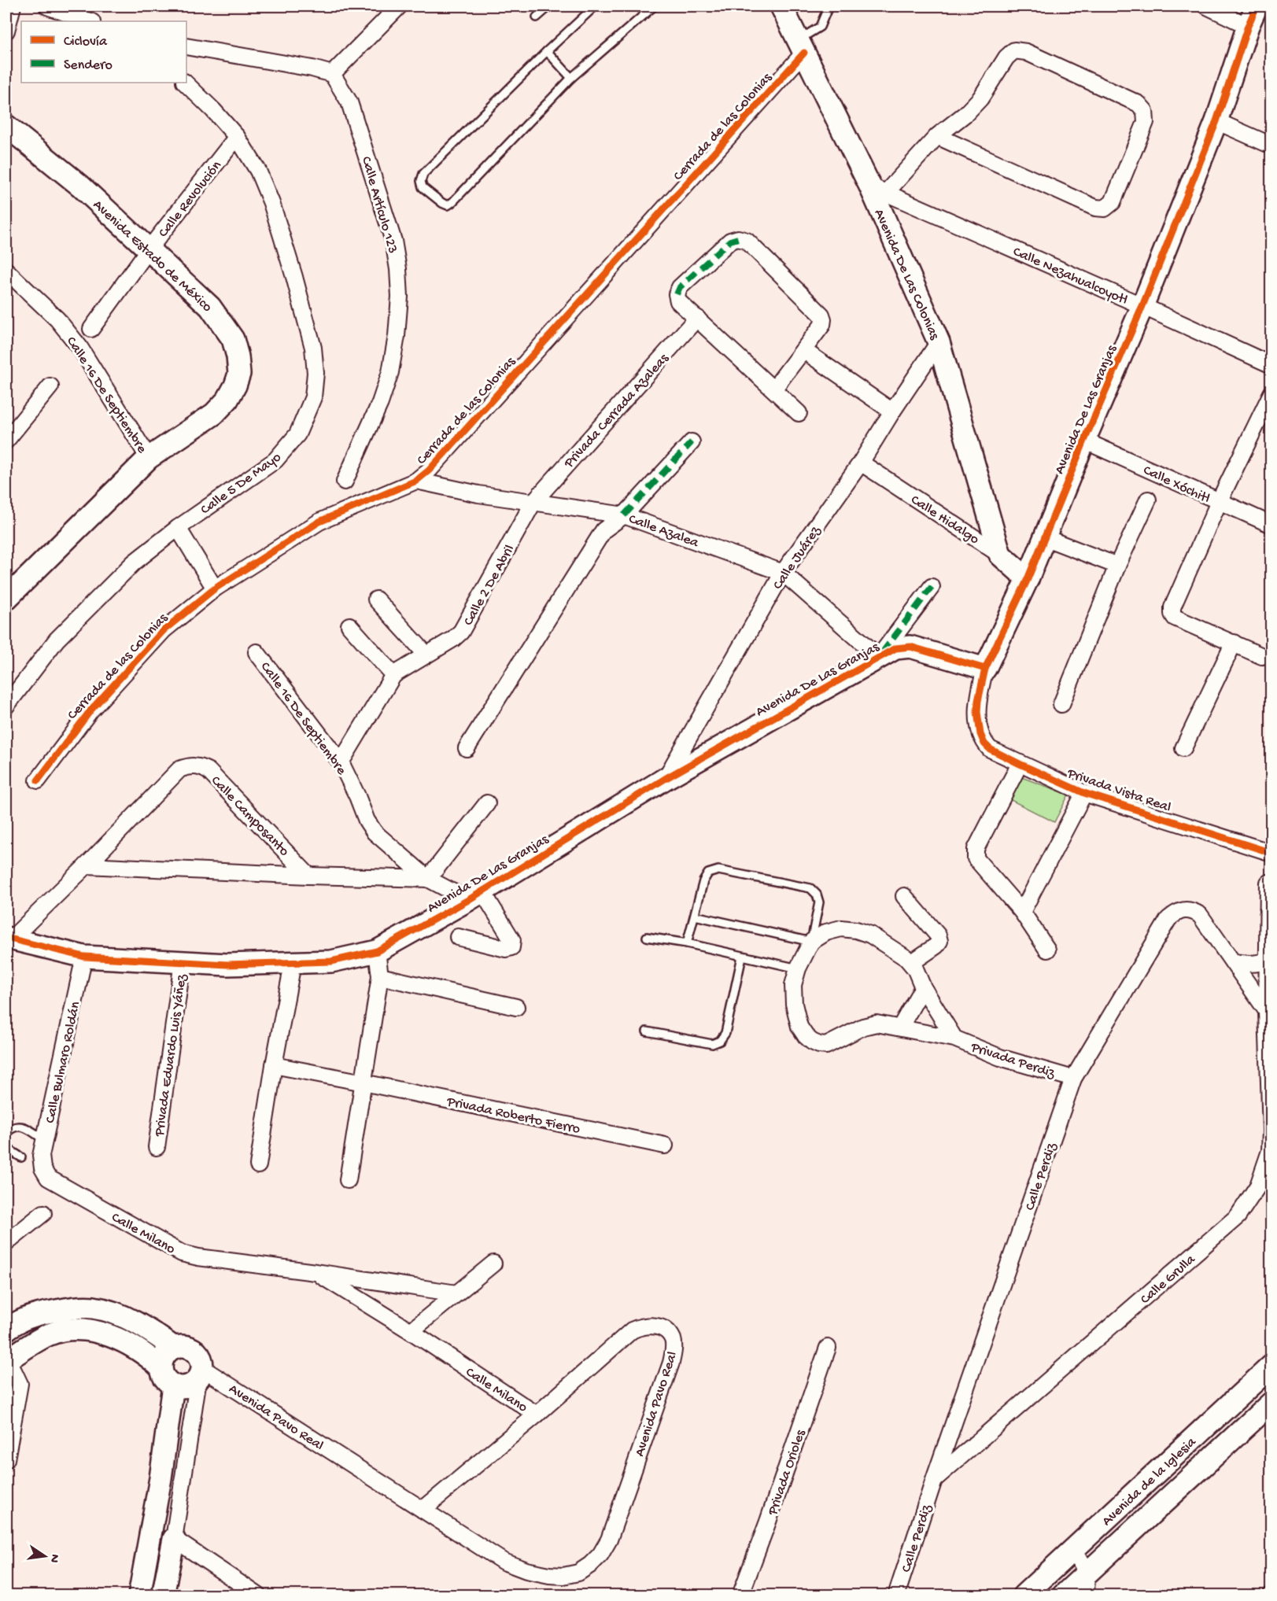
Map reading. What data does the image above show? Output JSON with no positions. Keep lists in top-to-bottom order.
{
  "streets": {
    "street": [
      "Cerrada de las Colonias",
      "Calle Revolución",
      "Calle Artículo 123",
      "Avenida Estado de México",
      "Avenida De Las Colonias",
      "Calle Nezahualcoyotl",
      "Calle 16 De Septiembre",
      "Avenida De Las Granjas",
      "Privada Cerrada Azaleas",
      "Calle 5 De Mayo",
      "Calle Xóchitl",
      "Calle Hidalgo",
      "Calle Azalea",
      "Calle Juárez",
      "Calle 2 De Abril",
      "Privada Vista Real",
      "Calle Camposanto",
      "Privada Eduardo Luis Yáñez",
      "Privada Perdiz",
      "Calle Bulmaro Roldán",
      "Privada Roberto Fierro",
      "Calle Perdiz",
      "Calle Milano",
      "Calle Grulla",
      "Avenida Pavo Real",
      "Privada Orioles",
      "Avenida de la Iglesia"
    ]
  },
  "crossings": [
    ["Cerrada de las Colonias", "Avenida De Las Colonias"],
    ["Cerrada de las Colonias", "Calle Azalea"],
    ["Calle Revolución", "Avenida Estado de México"],
    ["Calle Revolución", "Calle 5 De Mayo"],
    ["Avenida Estado de México", "Calle 16 De Septiembre"],
    ["Avenida De Las Colonias", "Calle Nezahualcoyotl"],
    ["Avenida De Las Colonias", "Calle Hidalgo"],
    ["Avenida De Las Colonias", "Calle Juárez"],
    ["Calle Nezahualcoyotl", "Avenida De Las Granjas"],
    ["Calle 16 De Septiembre", "Avenida De Las Granjas"],
    ["Calle 16 De Septiembre", "Calle 2 De Abril"],
    ["Calle 16 De Septiembre", "Calle Camposanto"],
    ["Avenida De Las Granjas", "Calle Xóchitl"],
    ["Avenida De Las Granjas", "Calle Hidalgo"],
    ["Avenida De Las Granjas", "Calle Azalea"],
    ["Avenida De Las Granjas", "Calle Juárez"],
    ["Avenida De Las Granjas", "Privada Vista Real"],
    ["Avenida De Las Granjas", "Calle Camposanto"],
    ["Avenida De Las Granjas", "Privada Eduardo Luis Yáñez"],
    ["Avenida De Las Granjas", "Calle Bulmaro Roldán"],
    ["Privada Cerrada Azaleas", "Calle Azalea"],
    ["Privada Cerrada Azaleas", "Calle 2 De Abril"],
    ["Calle Hidalgo", "Calle Juárez"],
    ["Calle Azalea", "Calle Juárez"],
    ["Calle Azalea", "Calle 2 De Abril"],
    ["Privada Perdiz", "Calle Perdiz"],
    ["Calle Bulmaro Roldán", "Calle Milano"],
    ["Calle Perdiz", "Calle Grulla"],
    ["Calle Milano", "Avenida Pavo Real"]
  ],
  "legend": ["Ciclovía", "Sendero"],
  "north": "right"
}
